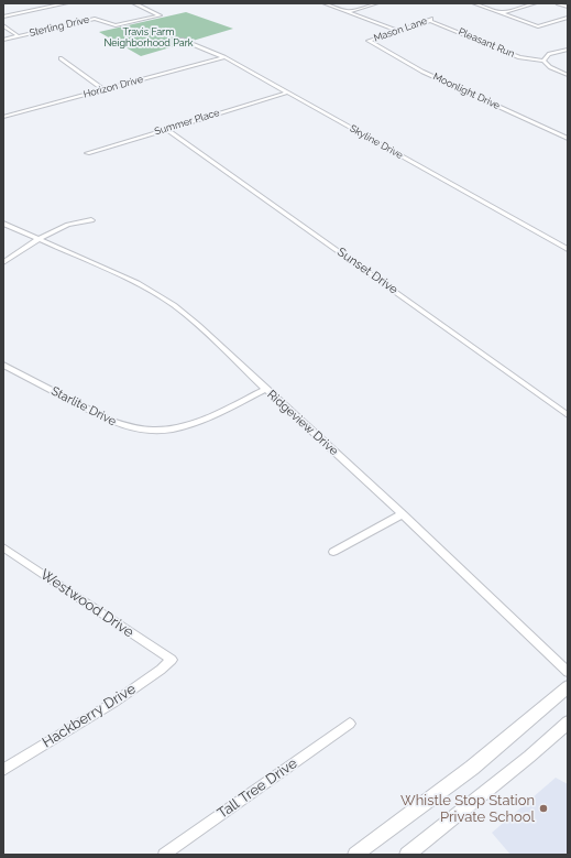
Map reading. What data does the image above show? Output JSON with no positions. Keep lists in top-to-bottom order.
{
  "streets": {
    "street": [
      "Sterling Drive",
      "Mason Lane",
      "Pleasant Run",
      "Horizon Drive",
      "Moonlight Drive",
      "Summer Place",
      "Skyline Drive",
      "Sunset Drive",
      "Starlite Drive",
      "Ridgeview Drive",
      "Westwood Drive",
      "Hackberry Drive",
      "Tall Tree Drive"
    ]
  },
  "crossings": [
    ["Mason Lane", "Pleasant Run"],
    ["Mason Lane", "Moonlight Drive"],
    ["Horizon Drive", "Skyline Drive"],
    ["Summer Place", "Skyline Drive"],
    ["Summer Place", "Sunset Drive"],
    ["Starlite Drive", "Ridgeview Drive"],
    ["Westwood Drive", "Hackberry Drive"]
  ],
  "parks": ["Travis Farm Neighborhood Park"],
  "places": ["Whistle Stop Station Private School"]
}
